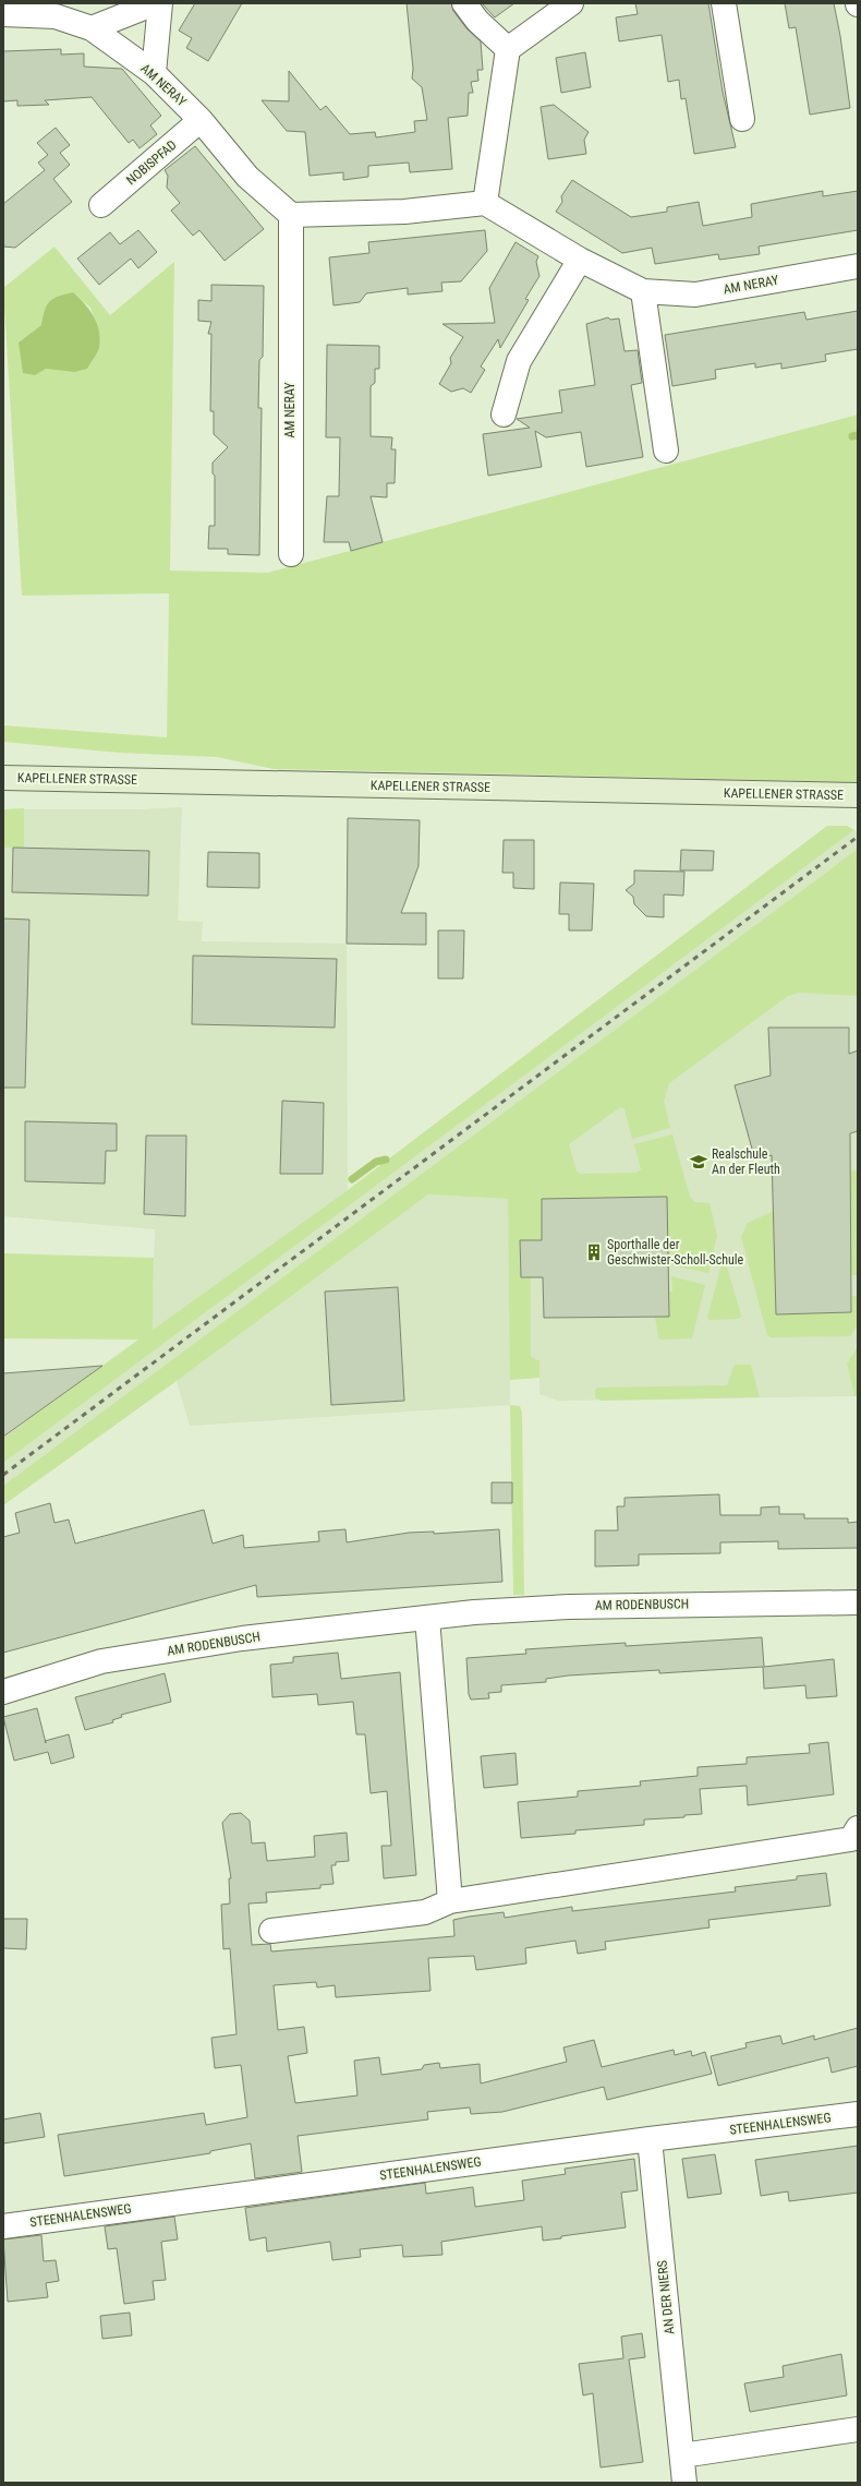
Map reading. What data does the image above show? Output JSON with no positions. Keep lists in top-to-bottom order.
{
  "streets": {
    "main road": ["KAPELLENER STRASSE"],
    "street": [
      "AM NERAY",
      "NOBISPFAD",
      "AM RODENBUSCH",
      "STEENHALENSWEG",
      "AN DER NIERS"
    ]
  },
  "crossings": [
    ["AM NERAY", "NOBISPFAD"],
    ["STEENHALENSWEG", "AN DER NIERS"]
  ],
  "places": {
    "school or university": ["Realschule An der Fleuth"],
    "building": ["Sporthalle der Geschwister-Scholl-Schule"]
  }
}
